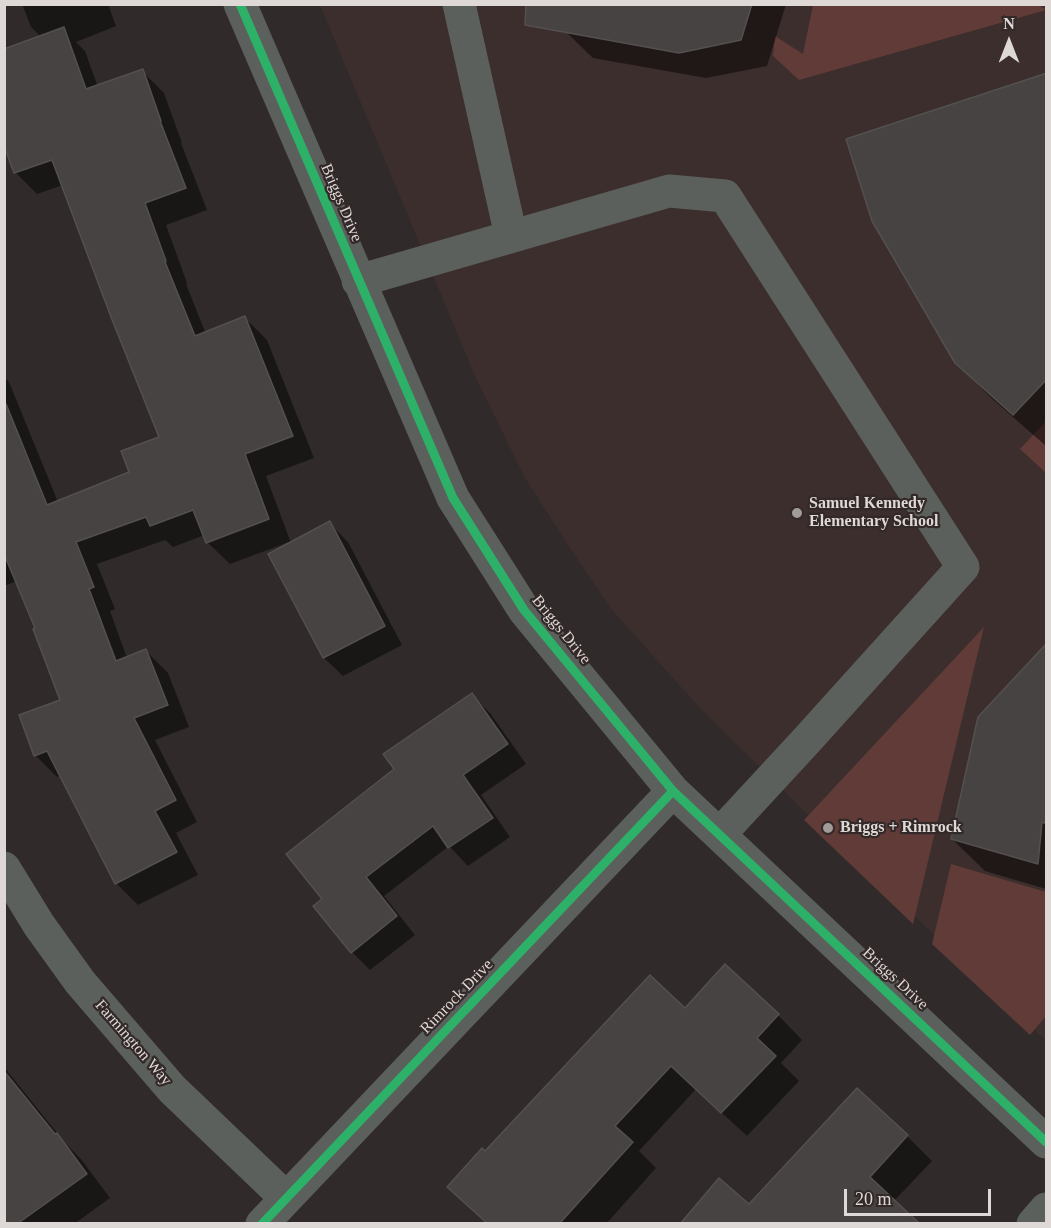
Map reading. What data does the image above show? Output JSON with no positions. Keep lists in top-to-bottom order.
{
  "streets": {
    "street": ["Briggs Drive", "Rimrock Drive", "Farmington Way"]
  },
  "crossings": [
    ["Briggs Drive", "Rimrock Drive"],
    ["Rimrock Drive", "Farmington Way"]
  ],
  "places": ["Samuel Kennedy Elementary School", "Briggs + Rimrock"],
  "scale_bar": "20 m",
  "north": "top"
}
